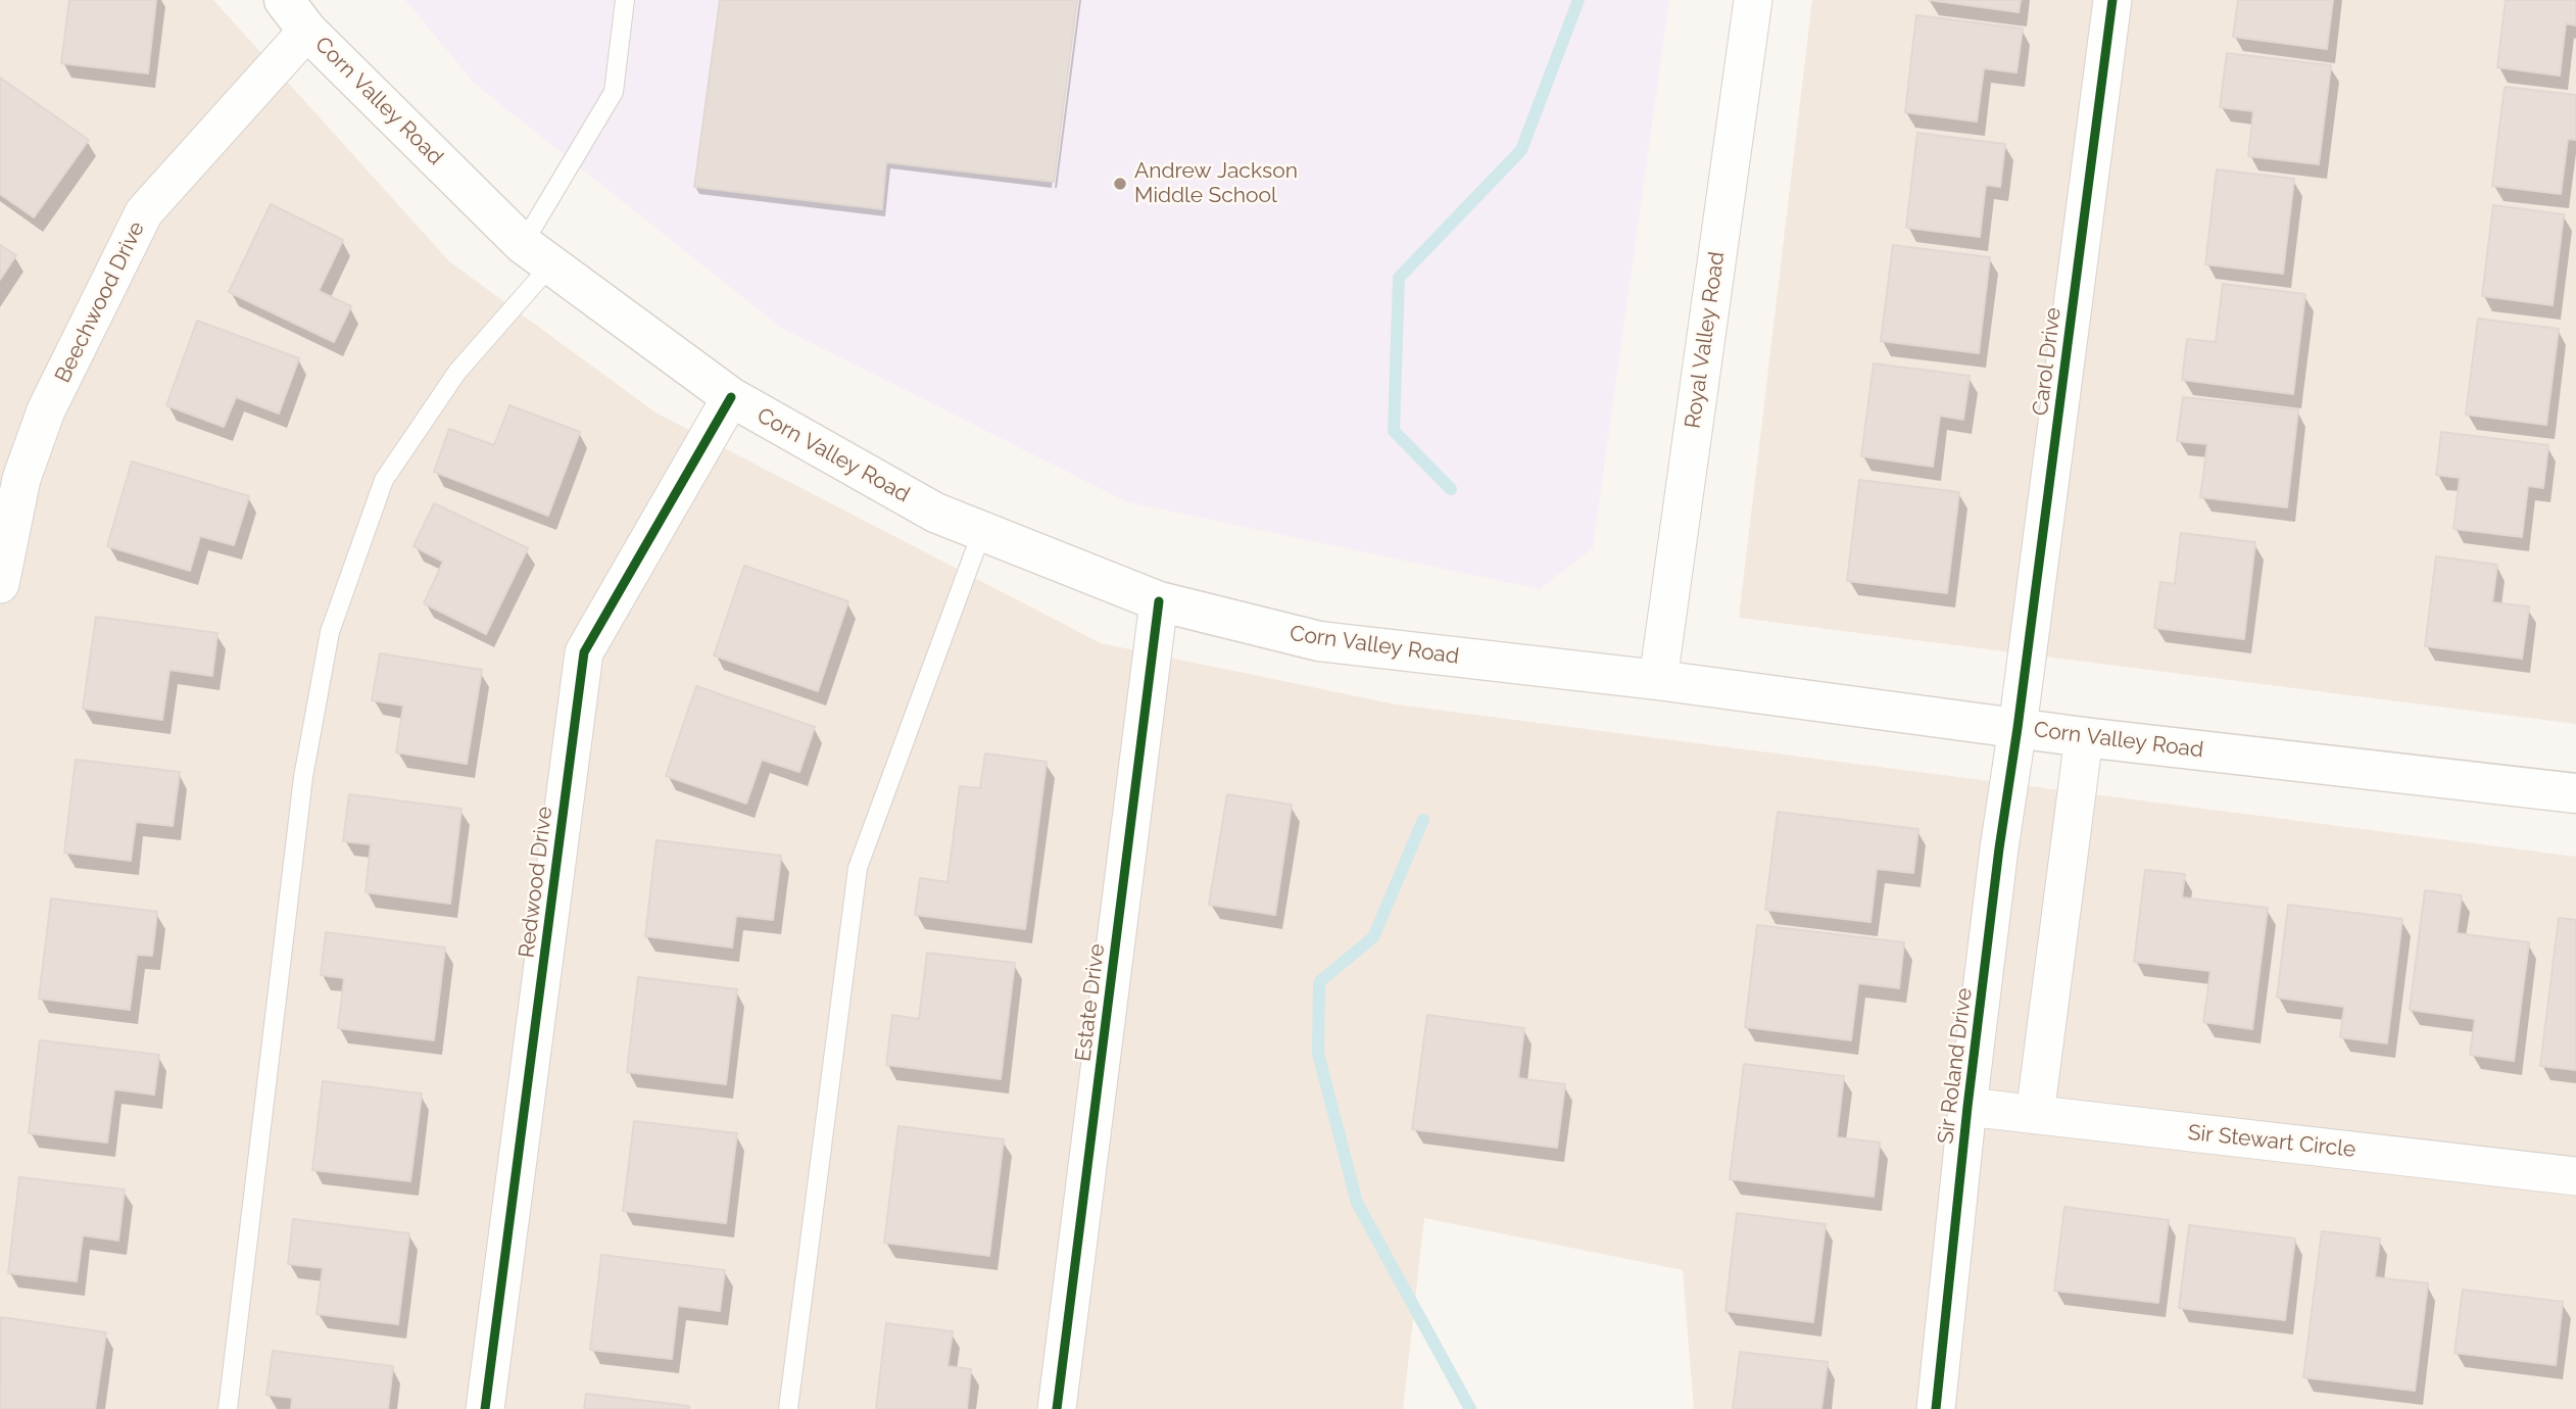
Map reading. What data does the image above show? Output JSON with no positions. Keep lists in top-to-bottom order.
{
  "streets": {
    "main road": ["Corn Valley Road"],
    "street": [
      "Beechwood Drive",
      "Royal Valley Road",
      "Carol Drive",
      "Redwood Drive",
      "Estate Drive",
      "Sir Roland Drive",
      "Sir Stewart Circle"
    ]
  },
  "crossings": [
    ["Corn Valley Road", "Beechwood Drive"],
    ["Corn Valley Road", "Royal Valley Road"],
    ["Corn Valley Road", "Carol Drive"],
    ["Corn Valley Road", "Redwood Drive"],
    ["Corn Valley Road", "Estate Drive"],
    ["Corn Valley Road", "Sir Roland Drive"],
    ["Carol Drive", "Sir Roland Drive"],
    ["Sir Roland Drive", "Sir Stewart Circle"]
  ],
  "places": ["Andrew Jackson Middle School"]
}
